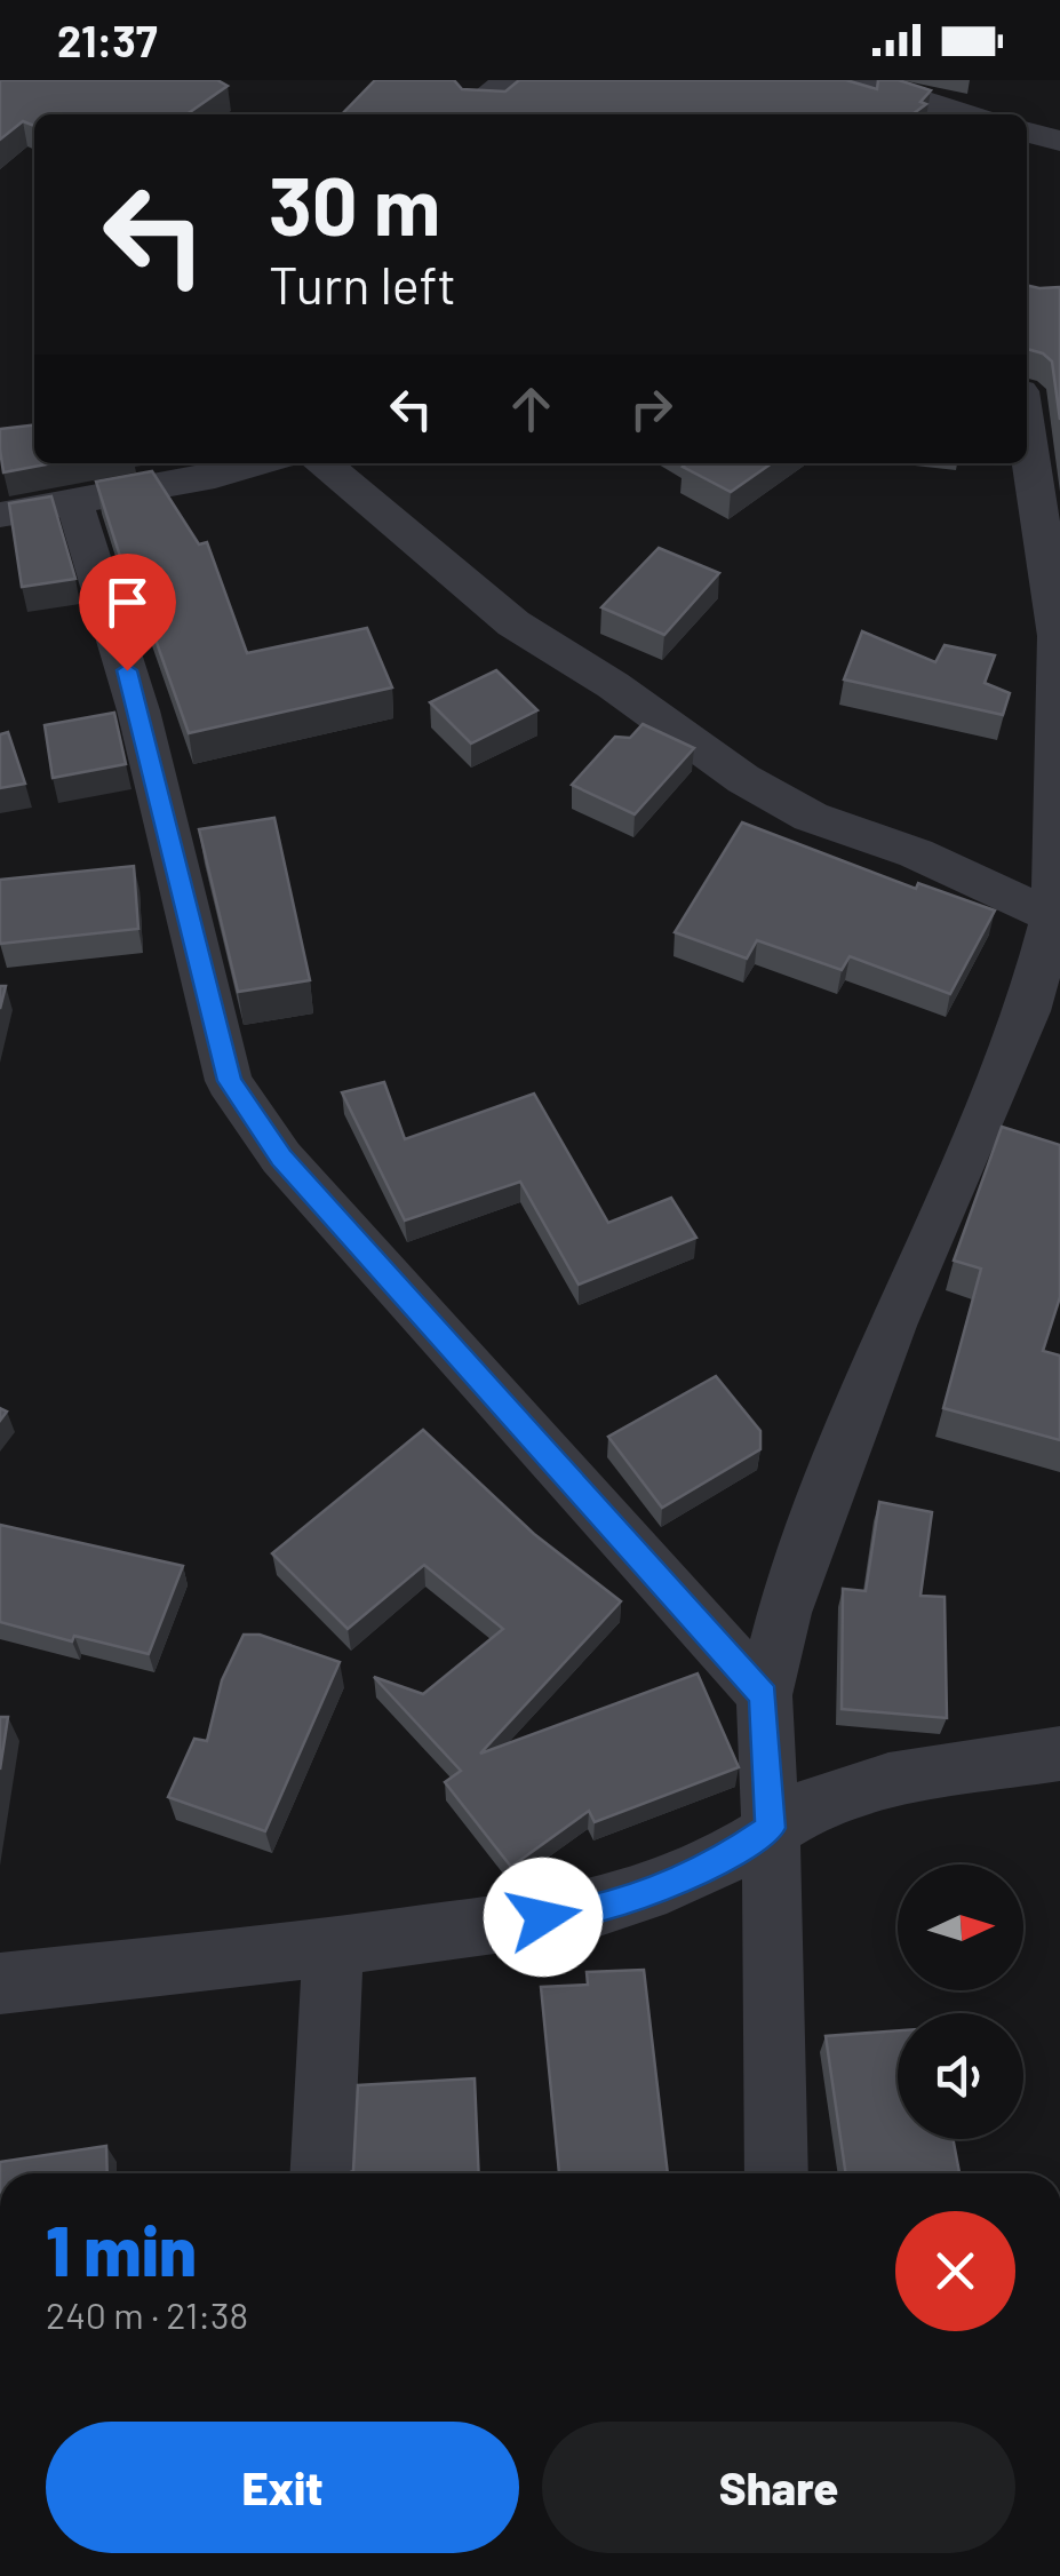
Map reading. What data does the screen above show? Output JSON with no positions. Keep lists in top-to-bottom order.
{
  "north": "right",
  "page": {
    "status": "21:37",
    "turn": ["30 m", "Turn left"],
    "heading": ["1 min", "240 m · 21:38"],
    "buttons": ["Exit", "Share"]
  }
}
